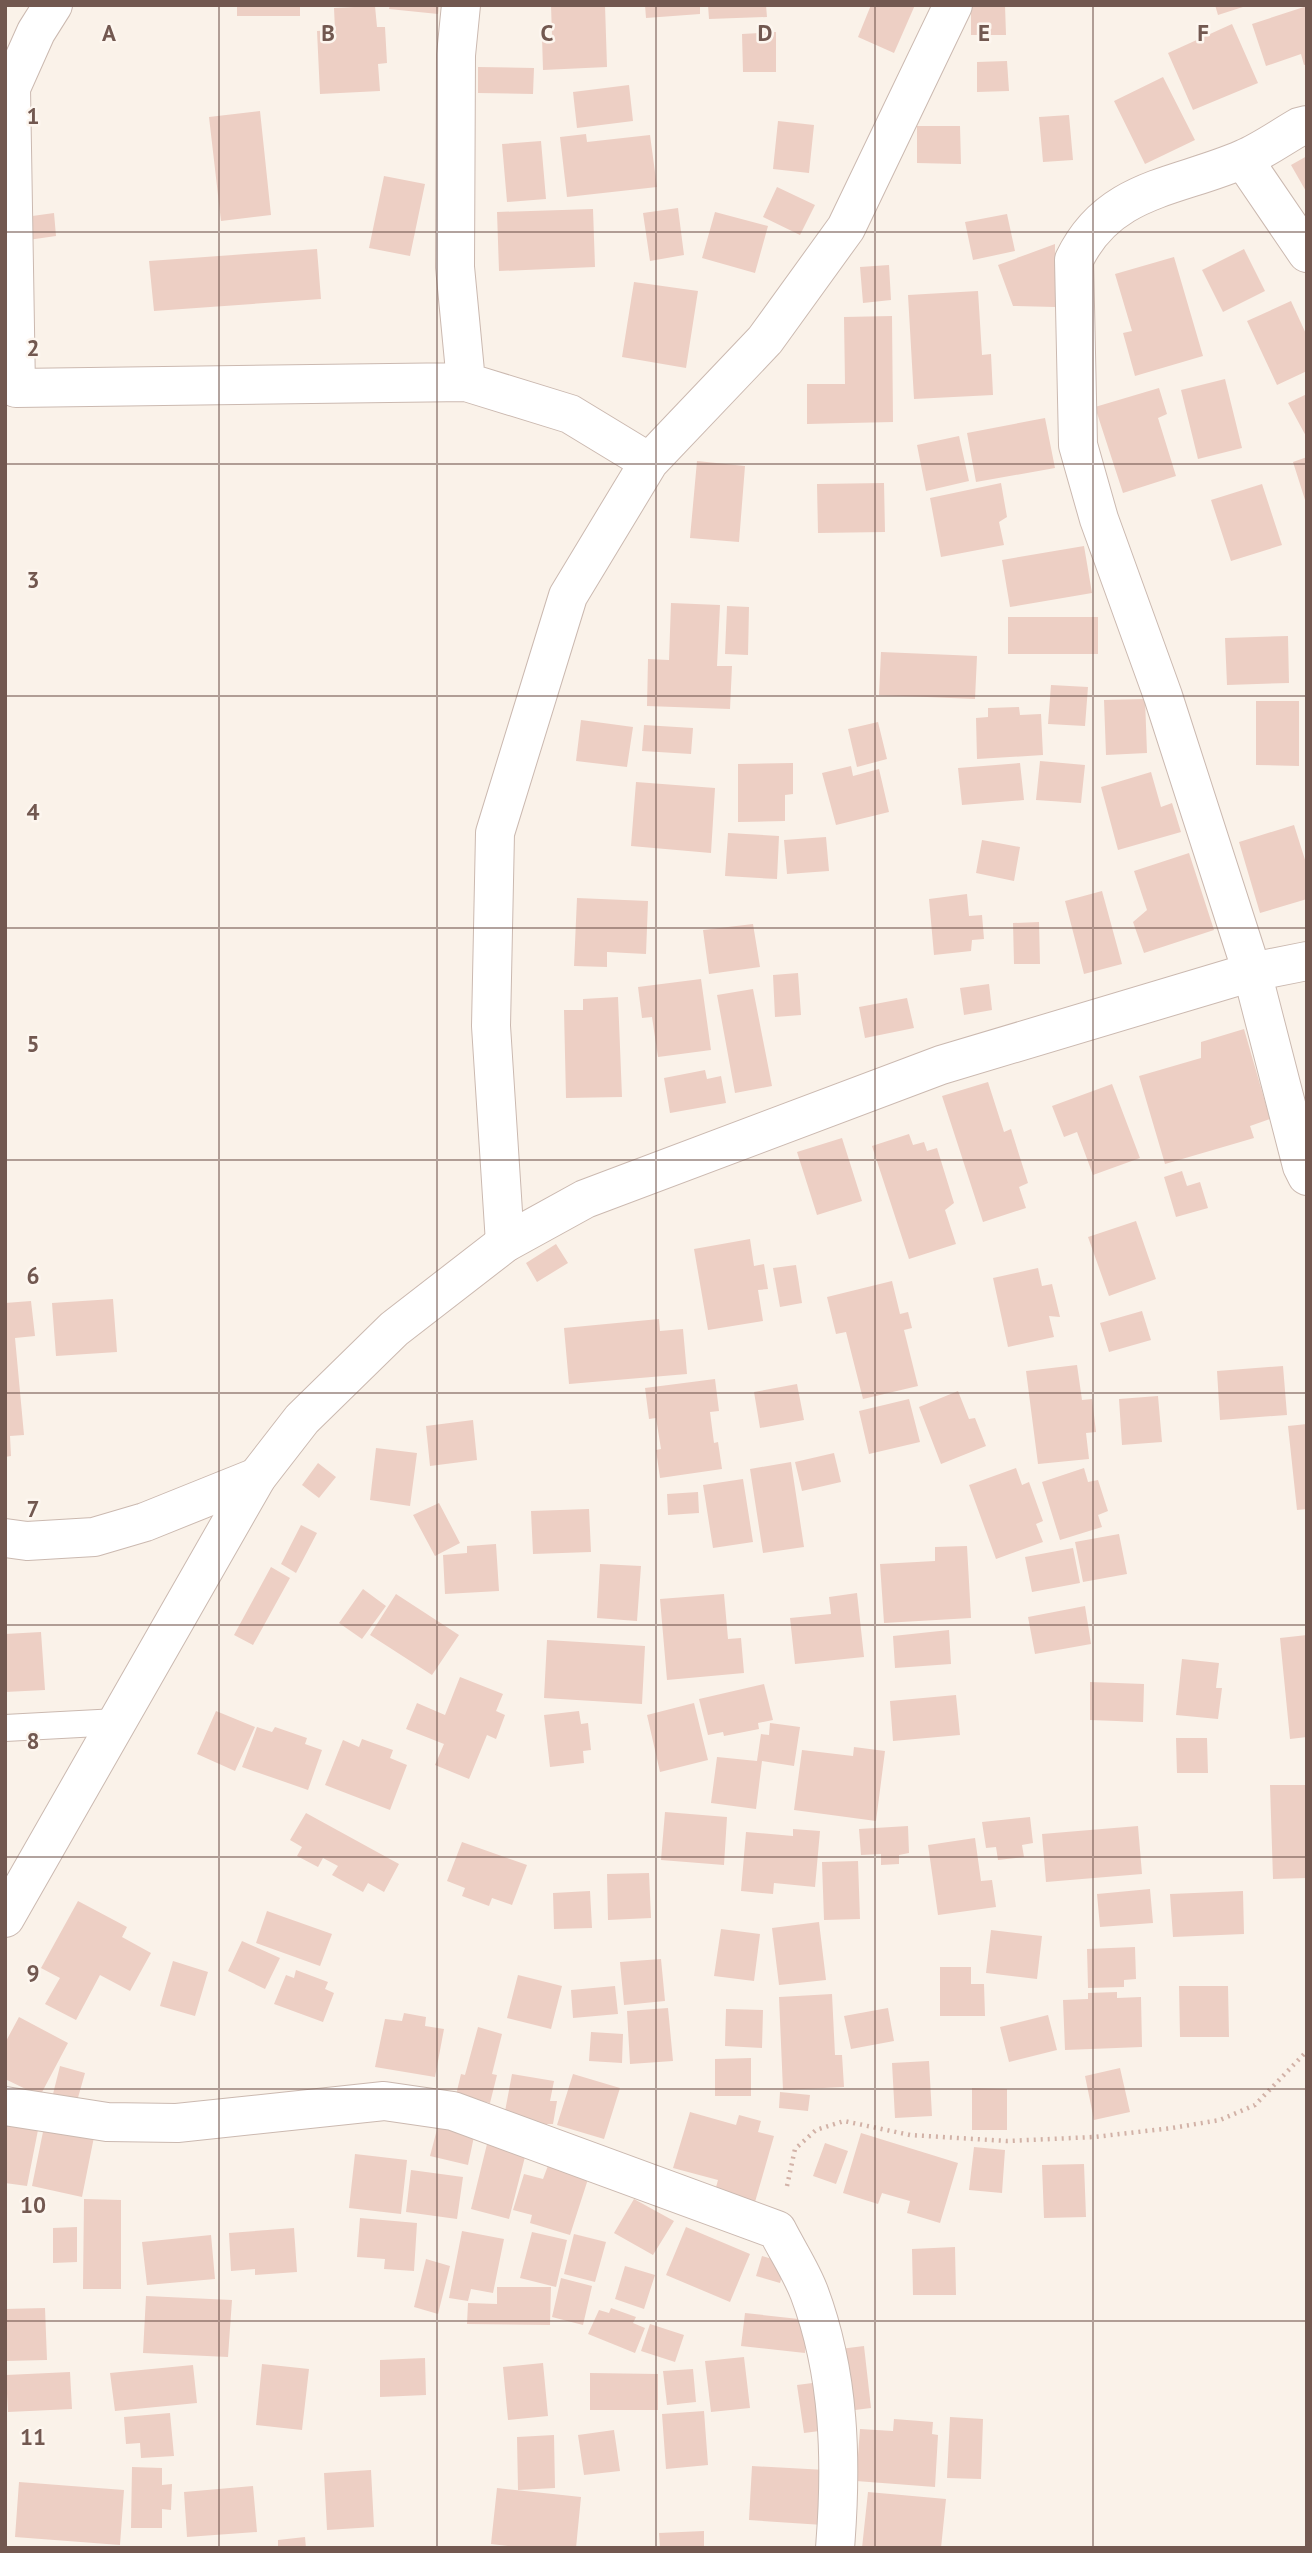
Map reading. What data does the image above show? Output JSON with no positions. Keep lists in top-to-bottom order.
{
  "grid": {
    "columns": [
      "A",
      "B",
      "C",
      "D",
      "E",
      "F"
    ],
    "rows": [
      "1",
      "2",
      "3",
      "4",
      "5",
      "6",
      "7",
      "8",
      "9",
      "10",
      "11"
    ]
  }
}
